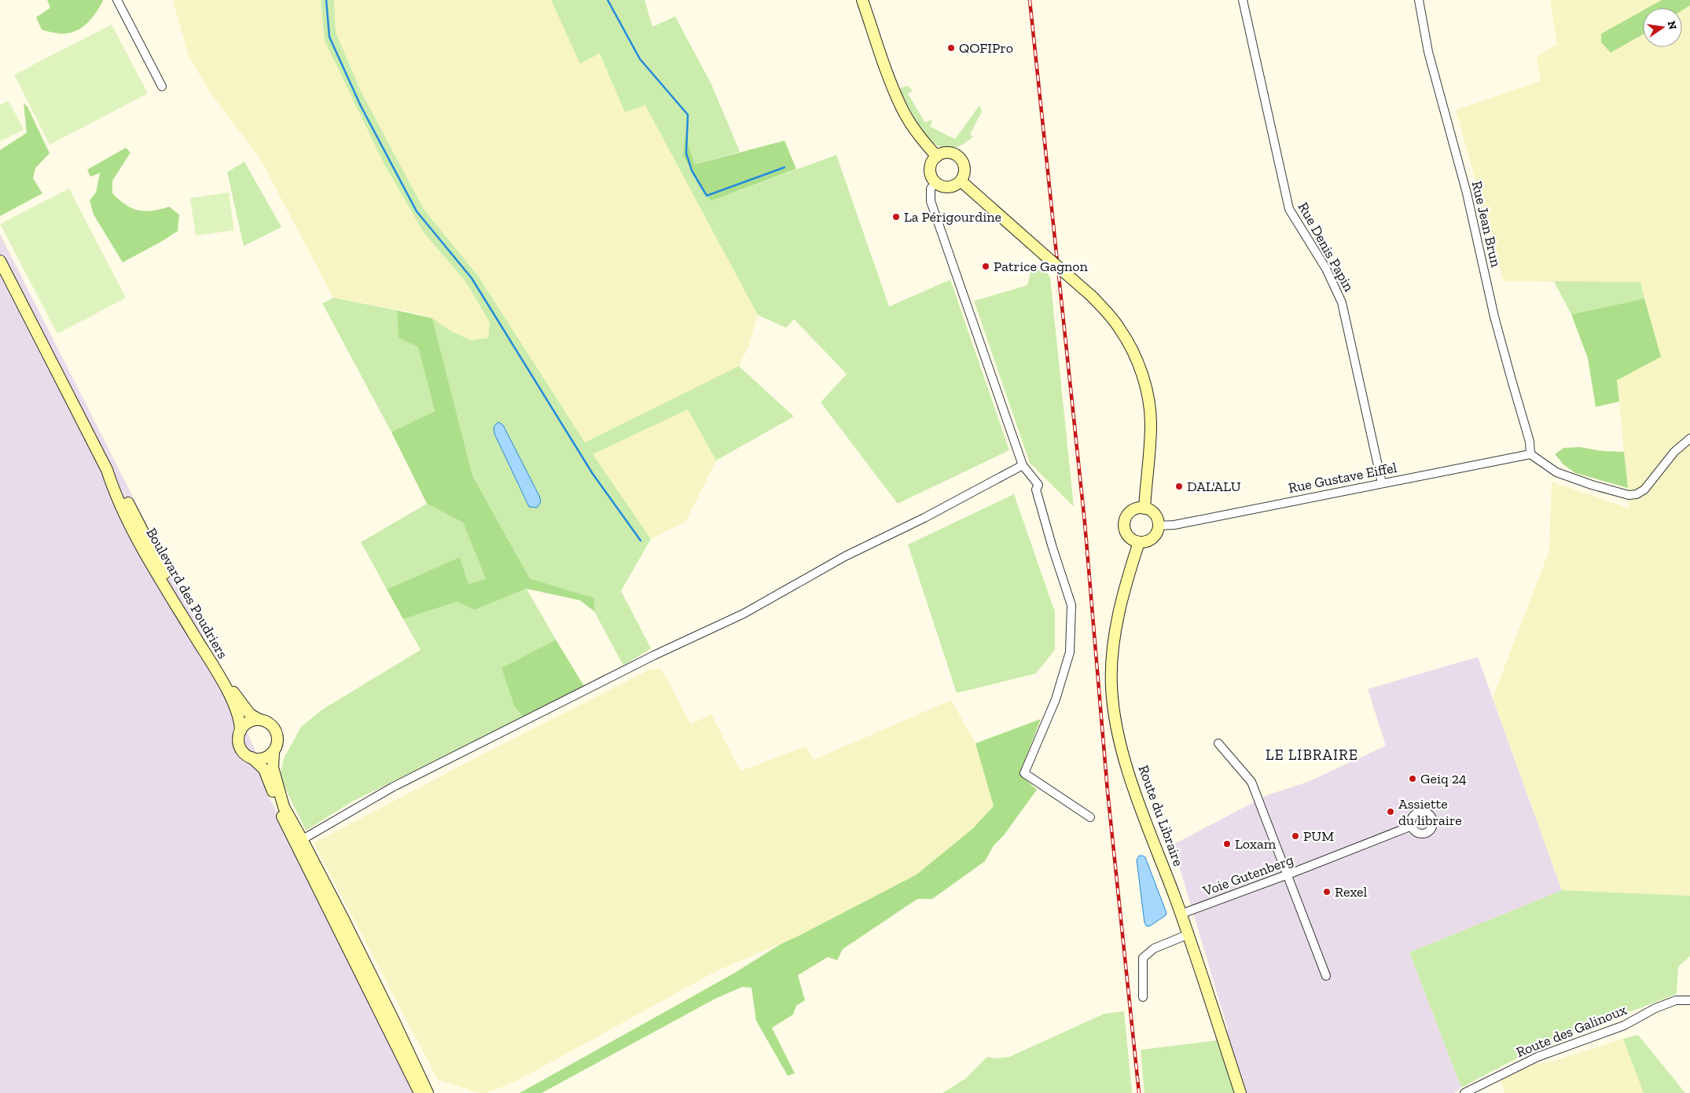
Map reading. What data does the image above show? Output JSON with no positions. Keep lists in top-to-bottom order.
{
  "streets": {
    "main road": ["Boulevard des Poudriers", "Route du Libraire"],
    "street": [
      "Rue Jean Brun",
      "Rue Denis Papin",
      "Rue Gustave Eiffel",
      "Voie Gutenberg",
      "Route des Galinoux"
    ]
  },
  "crossings": [
    ["Rue Jean Brun", "Rue Gustave Eiffel"],
    ["Rue Denis Papin", "Rue Gustave Eiffel"],
    ["Rue Gustave Eiffel", "Route du Libraire"],
    ["Route du Libraire", "Voie Gutenberg"]
  ],
  "districts": ["LE LIBRAIRE"],
  "places": [
    "QOFIPro",
    "La Périgourdine",
    "Patrice Gagnon",
    "DAL'ALU",
    "Geiq 24",
    "Assiette du libraire",
    "PUM",
    "Loxam",
    "Rexel"
  ],
  "north": "right"
}
